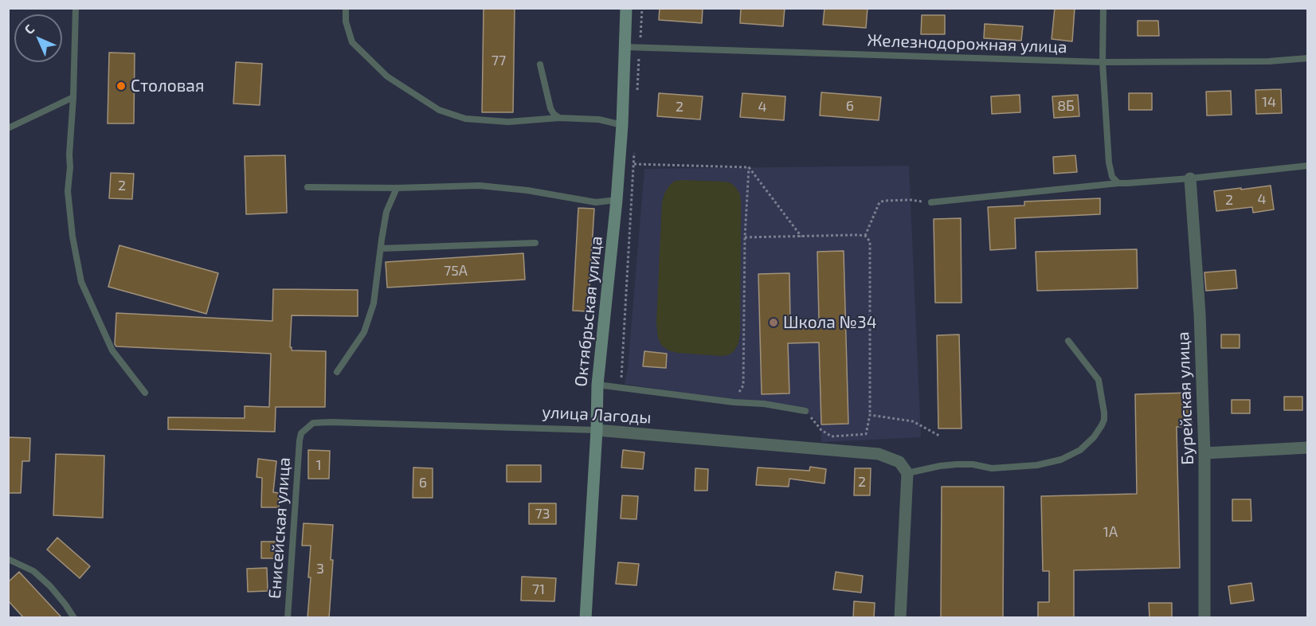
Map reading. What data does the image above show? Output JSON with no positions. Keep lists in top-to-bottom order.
{
  "streets": {
    "main road": ["Октябрьская улица"],
    "street": ["Бурейская улица", "улица Лагоды"],
    "lane": ["Железнодорожная улица", "Енисейская улица"]
  },
  "crossings": [
    ["Железнодорожная улица", "Октябрьская улица"],
    ["Октябрьская улица", "улица Лагоды"],
    ["улица Лагоды", "Енисейская улица"]
  ],
  "places": ["Столовая", "Школа №34"],
  "house_numbers": [
    "77",
    "14",
    "6",
    "8Б",
    "2",
    "4",
    "2",
    "4",
    "2",
    "75А",
    "1",
    "2",
    "6",
    "73",
    "1А",
    "3",
    "71"
  ],
  "north": "top left"
}
